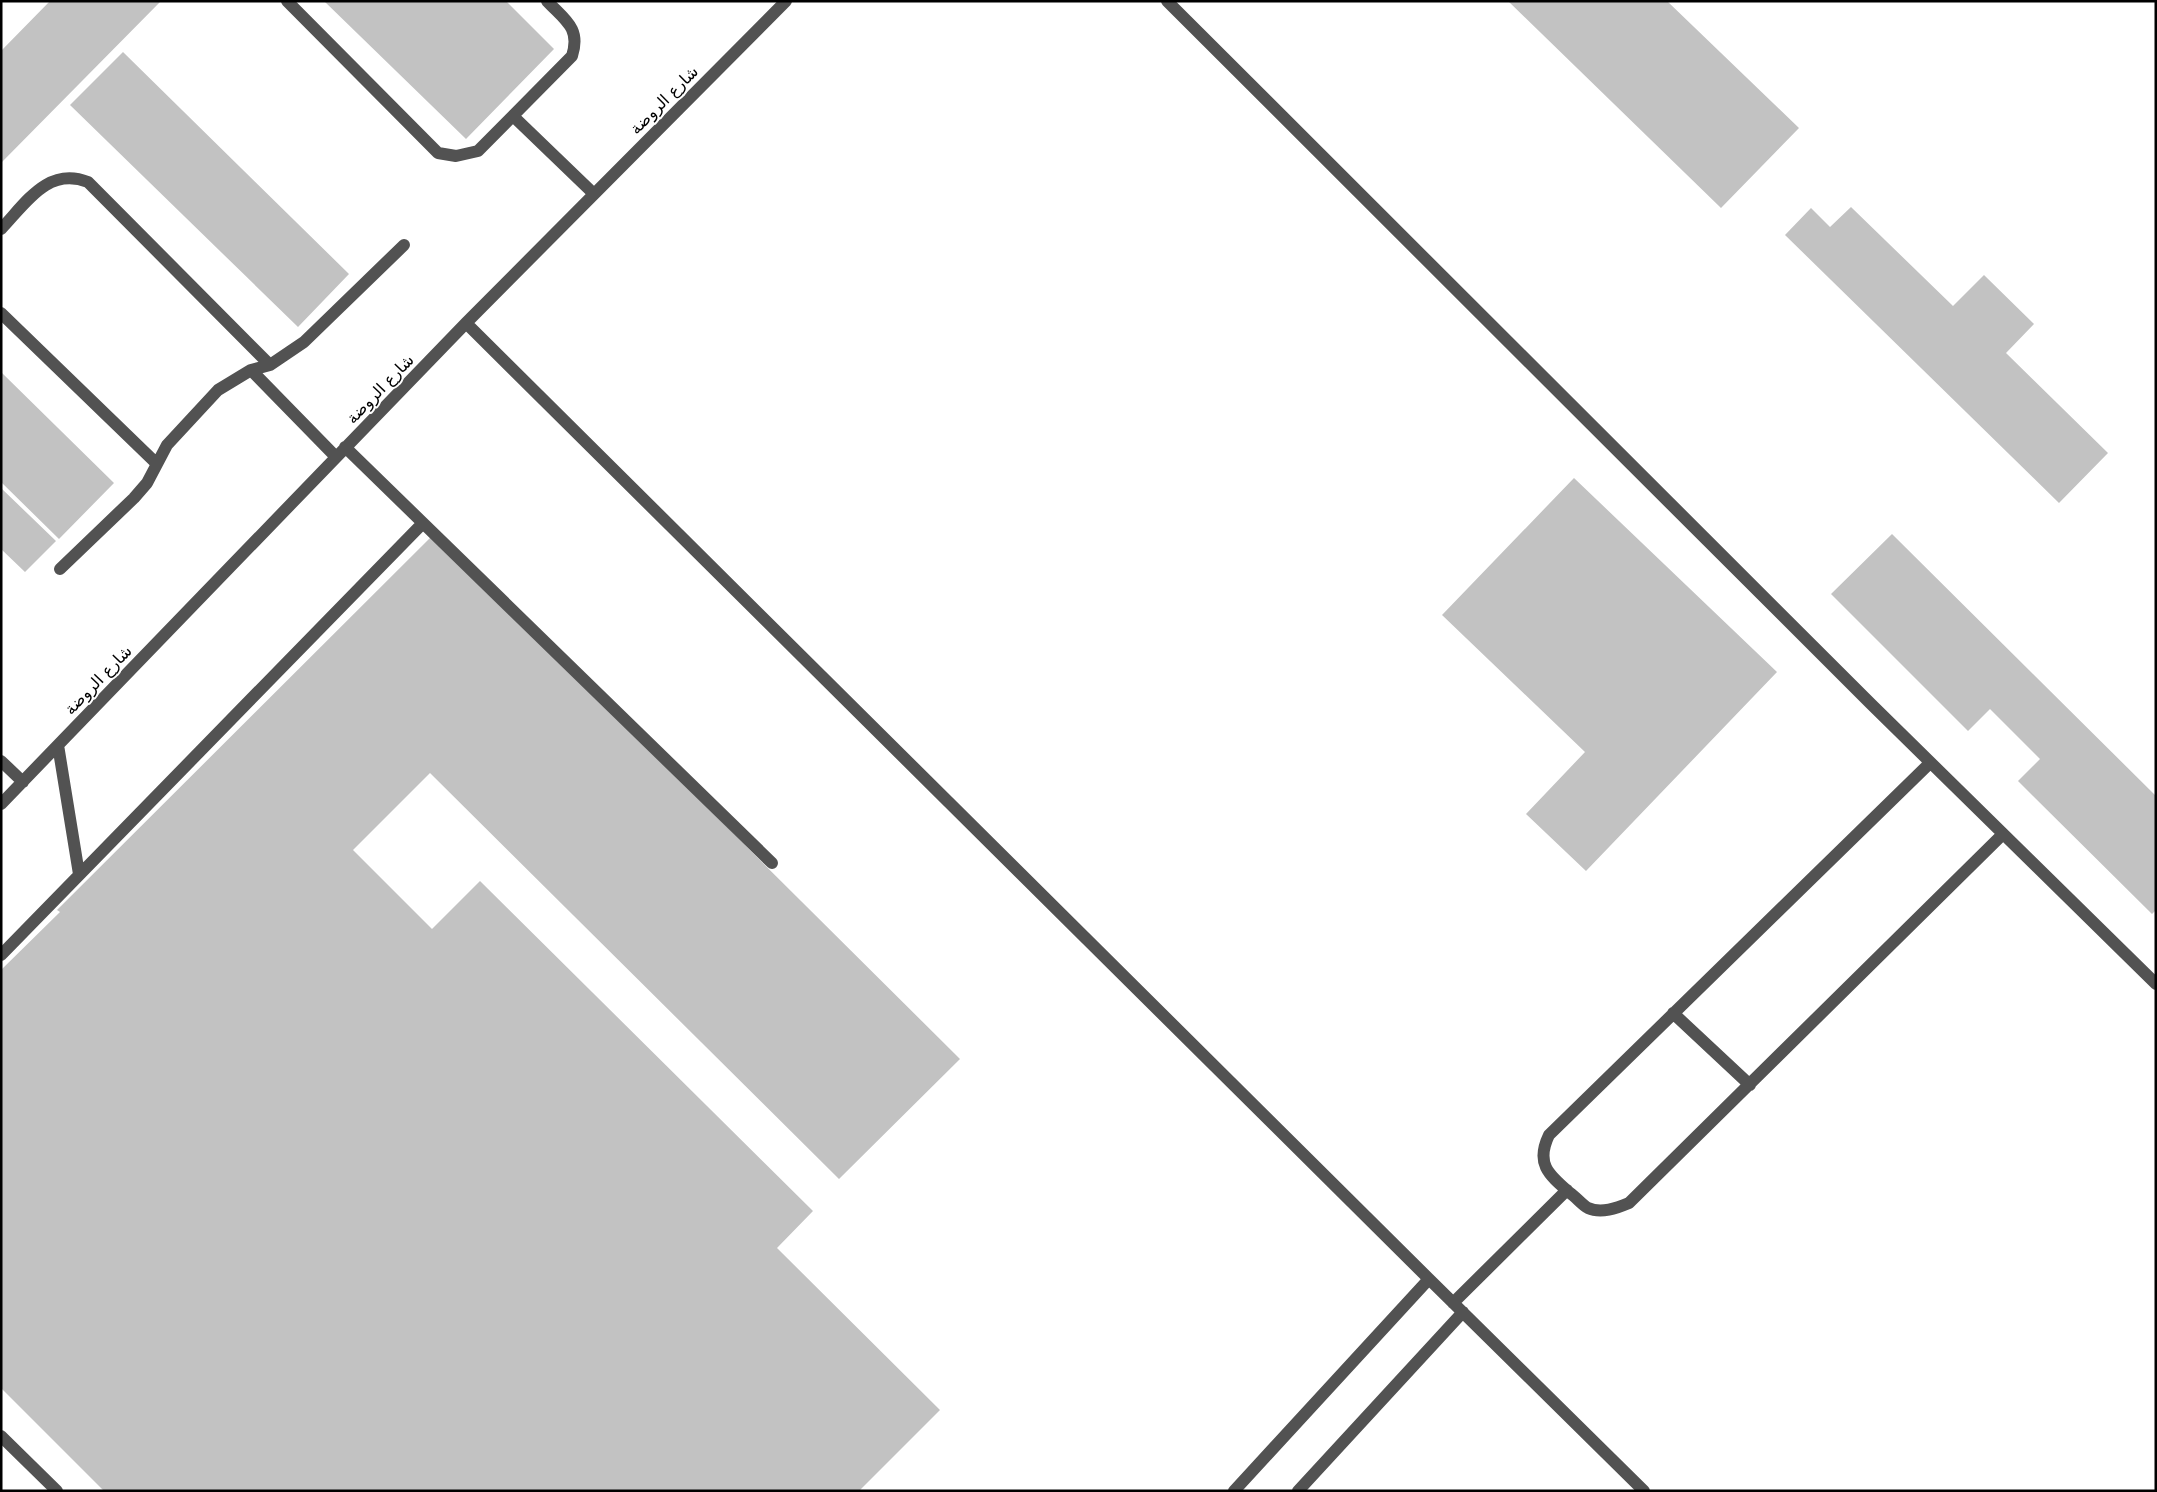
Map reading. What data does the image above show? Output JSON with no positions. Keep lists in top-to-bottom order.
{
  "streets": {
    "street": ["شارع الروضة"]
  }
}
